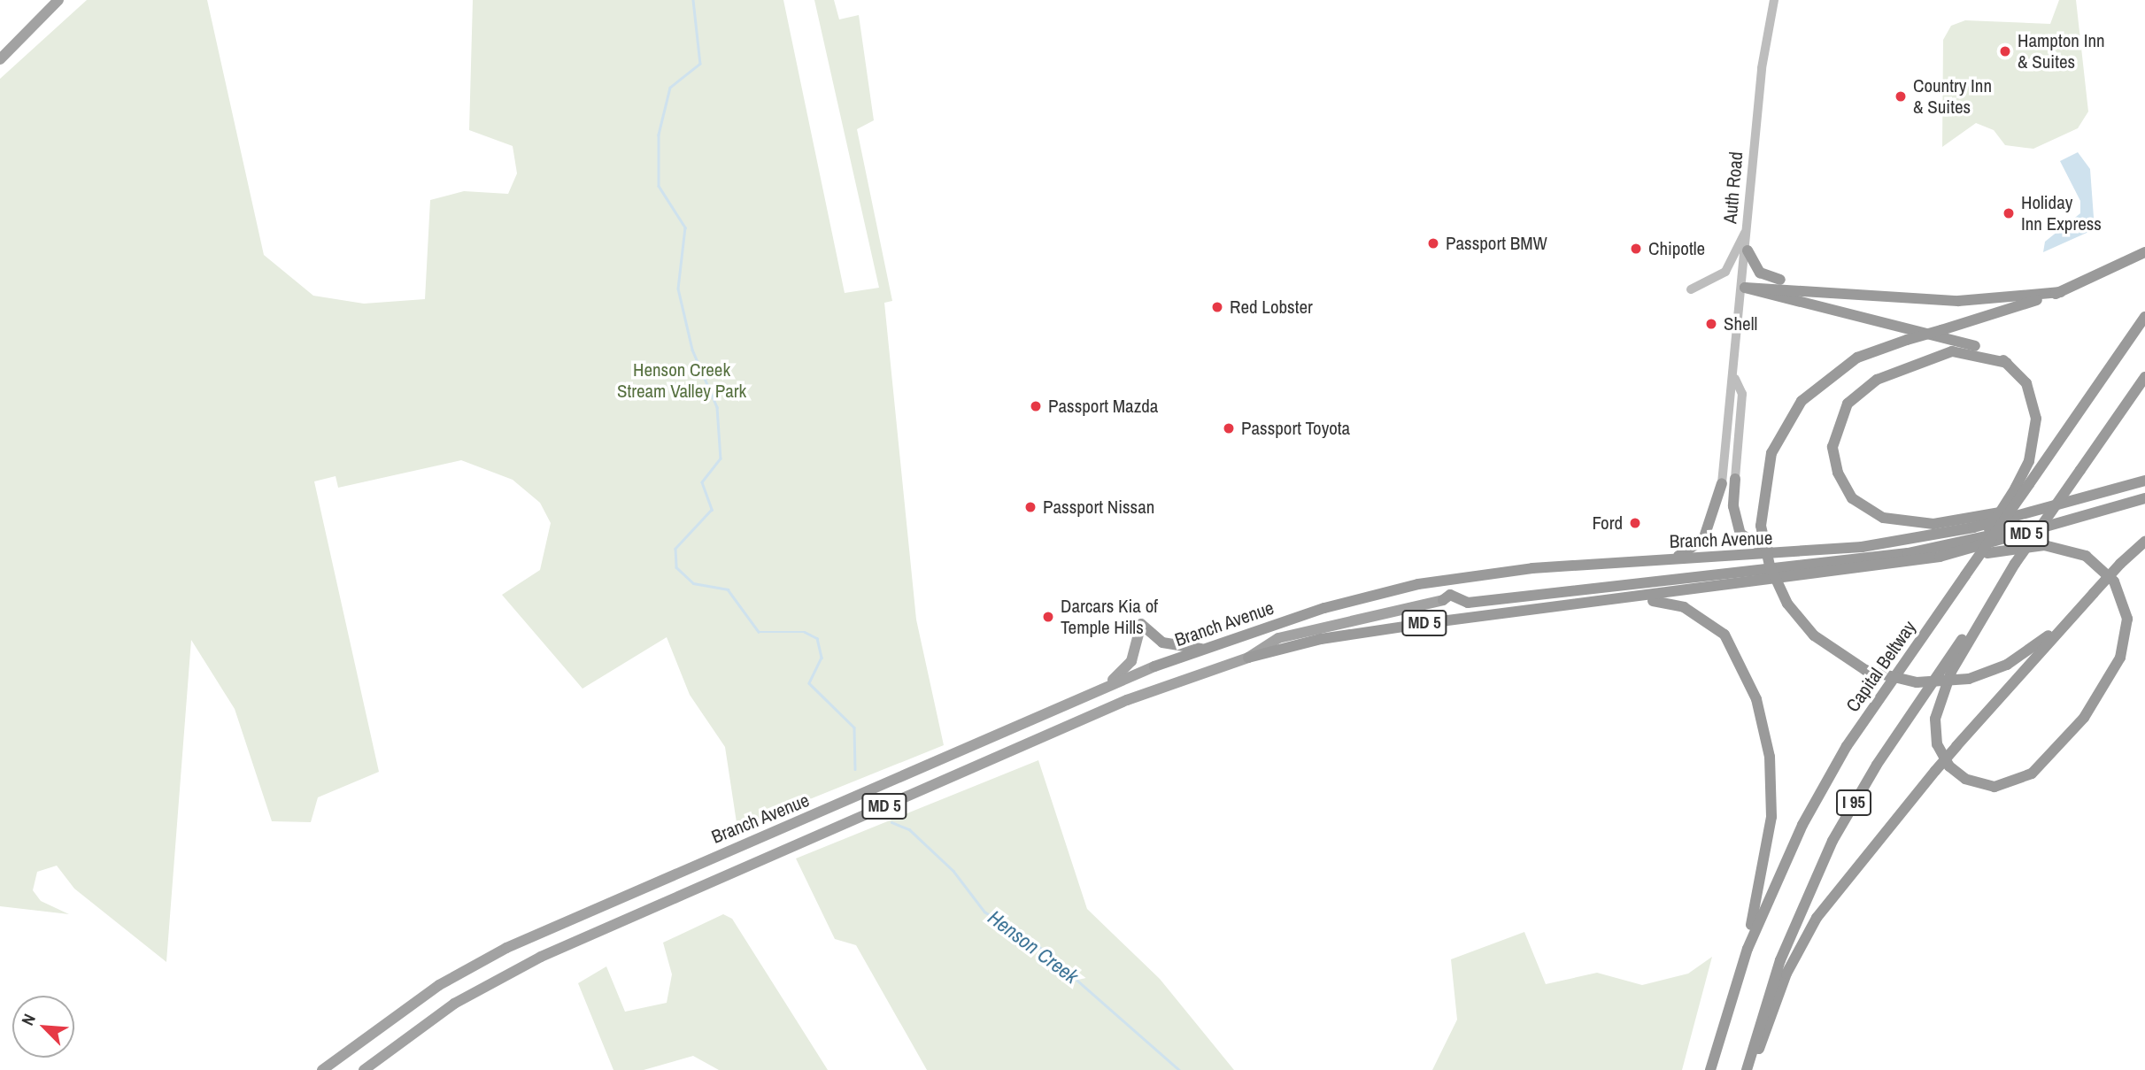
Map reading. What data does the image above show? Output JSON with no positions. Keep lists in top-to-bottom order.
{
  "streets": {
    "highway": [
      "MD 5",
      "Branch Avenue",
      "Capital Beltway",
      "I 95"
    ],
    "main road": ["Auth Road"]
  },
  "water": ["Henson Creek"],
  "parks": ["Henson Creek Stream Valley Park"],
  "places": [
    "Hampton Inn & Suites",
    "Country Inn & Suites",
    "Holiday Inn Express",
    "Passport BMW",
    "Chipotle",
    "Red Lobster",
    "Shell",
    "Passport Mazda",
    "Passport Toyota",
    "Passport Nissan",
    "Ford",
    "Darcars Kia of Temple Hills"
  ],
  "north": "top left"
}
